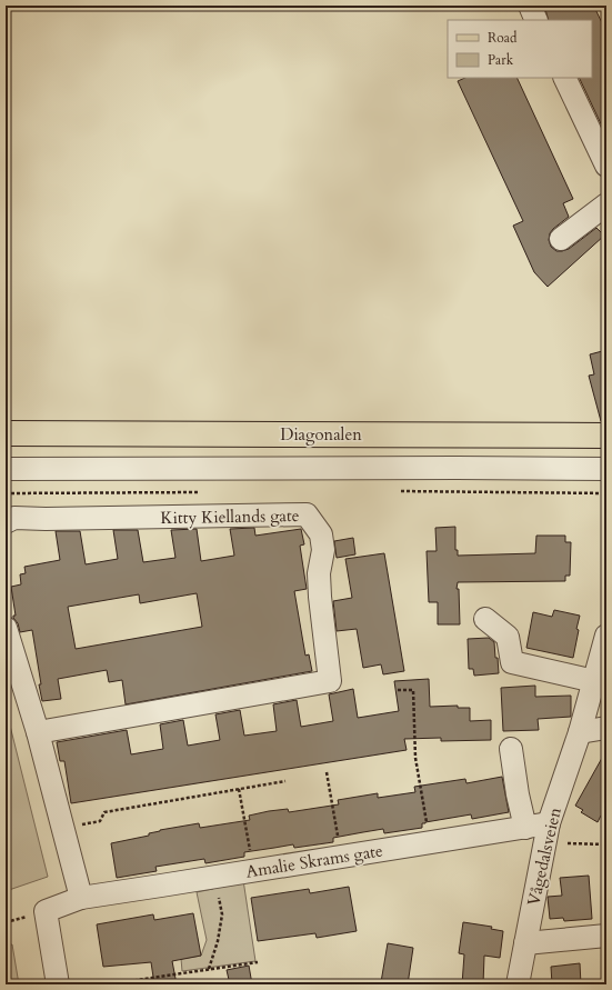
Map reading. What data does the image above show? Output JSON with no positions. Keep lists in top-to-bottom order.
{
  "streets": {
    "main road": ["Diagonalen"],
    "street": ["Kitty Kiellands gate", "Vågedalsveien", "Amalie Skrams gate"]
  },
  "crossings": [
    ["Vågedalsveien", "Amalie Skrams gate"]
  ],
  "legend": ["Road", "Park"]
}
